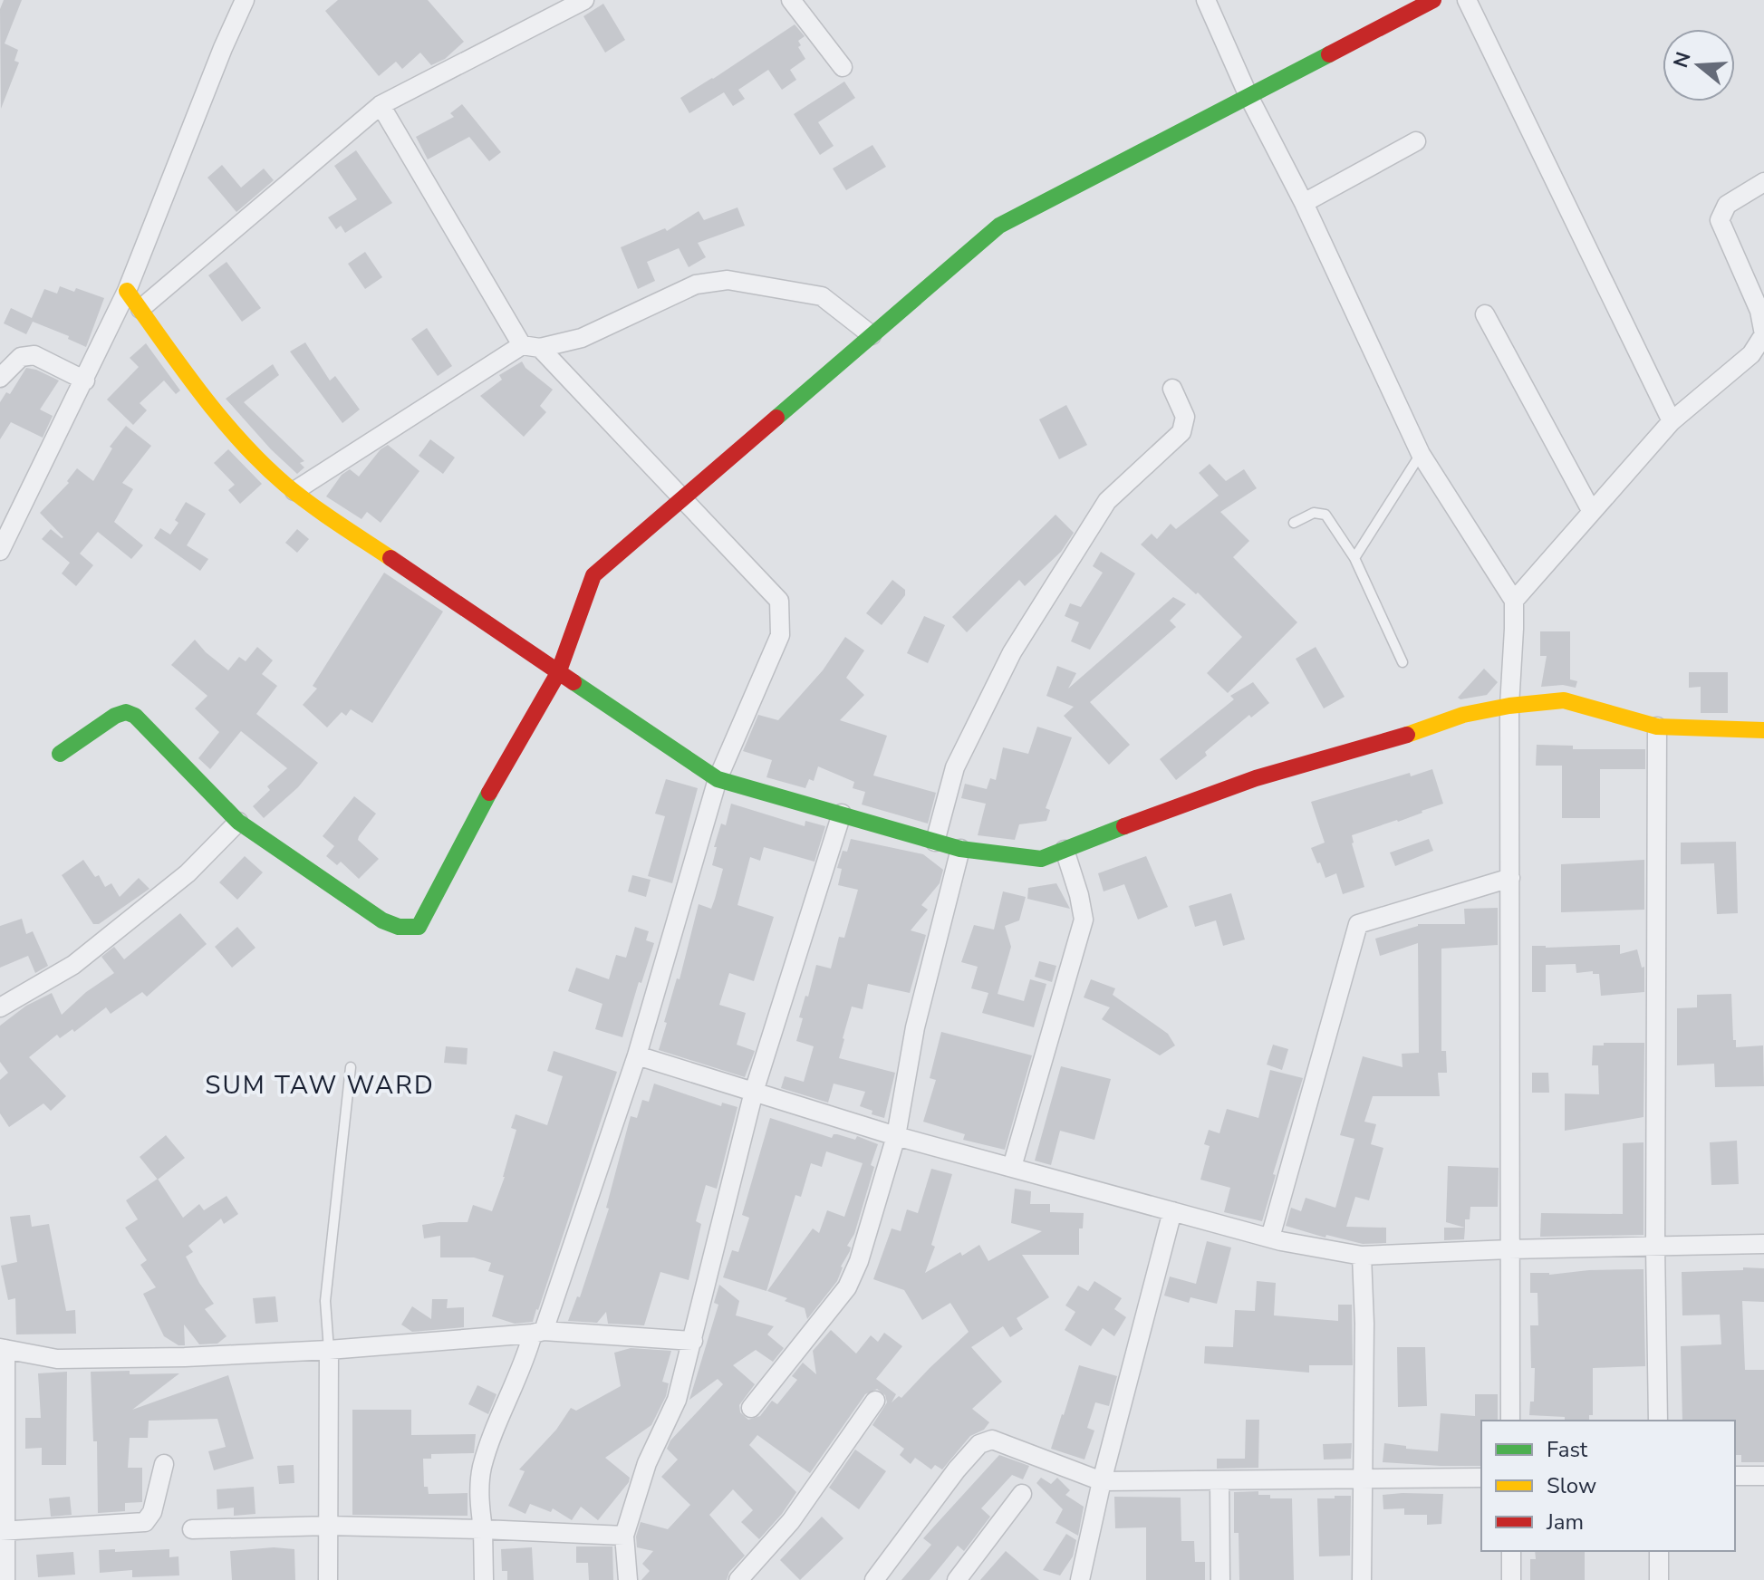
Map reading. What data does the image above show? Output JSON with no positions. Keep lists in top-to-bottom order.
{
  "districts": ["SUM TAW WARD"],
  "legend": ["Fast", "Slow", "Jam"],
  "north": "left"
}
